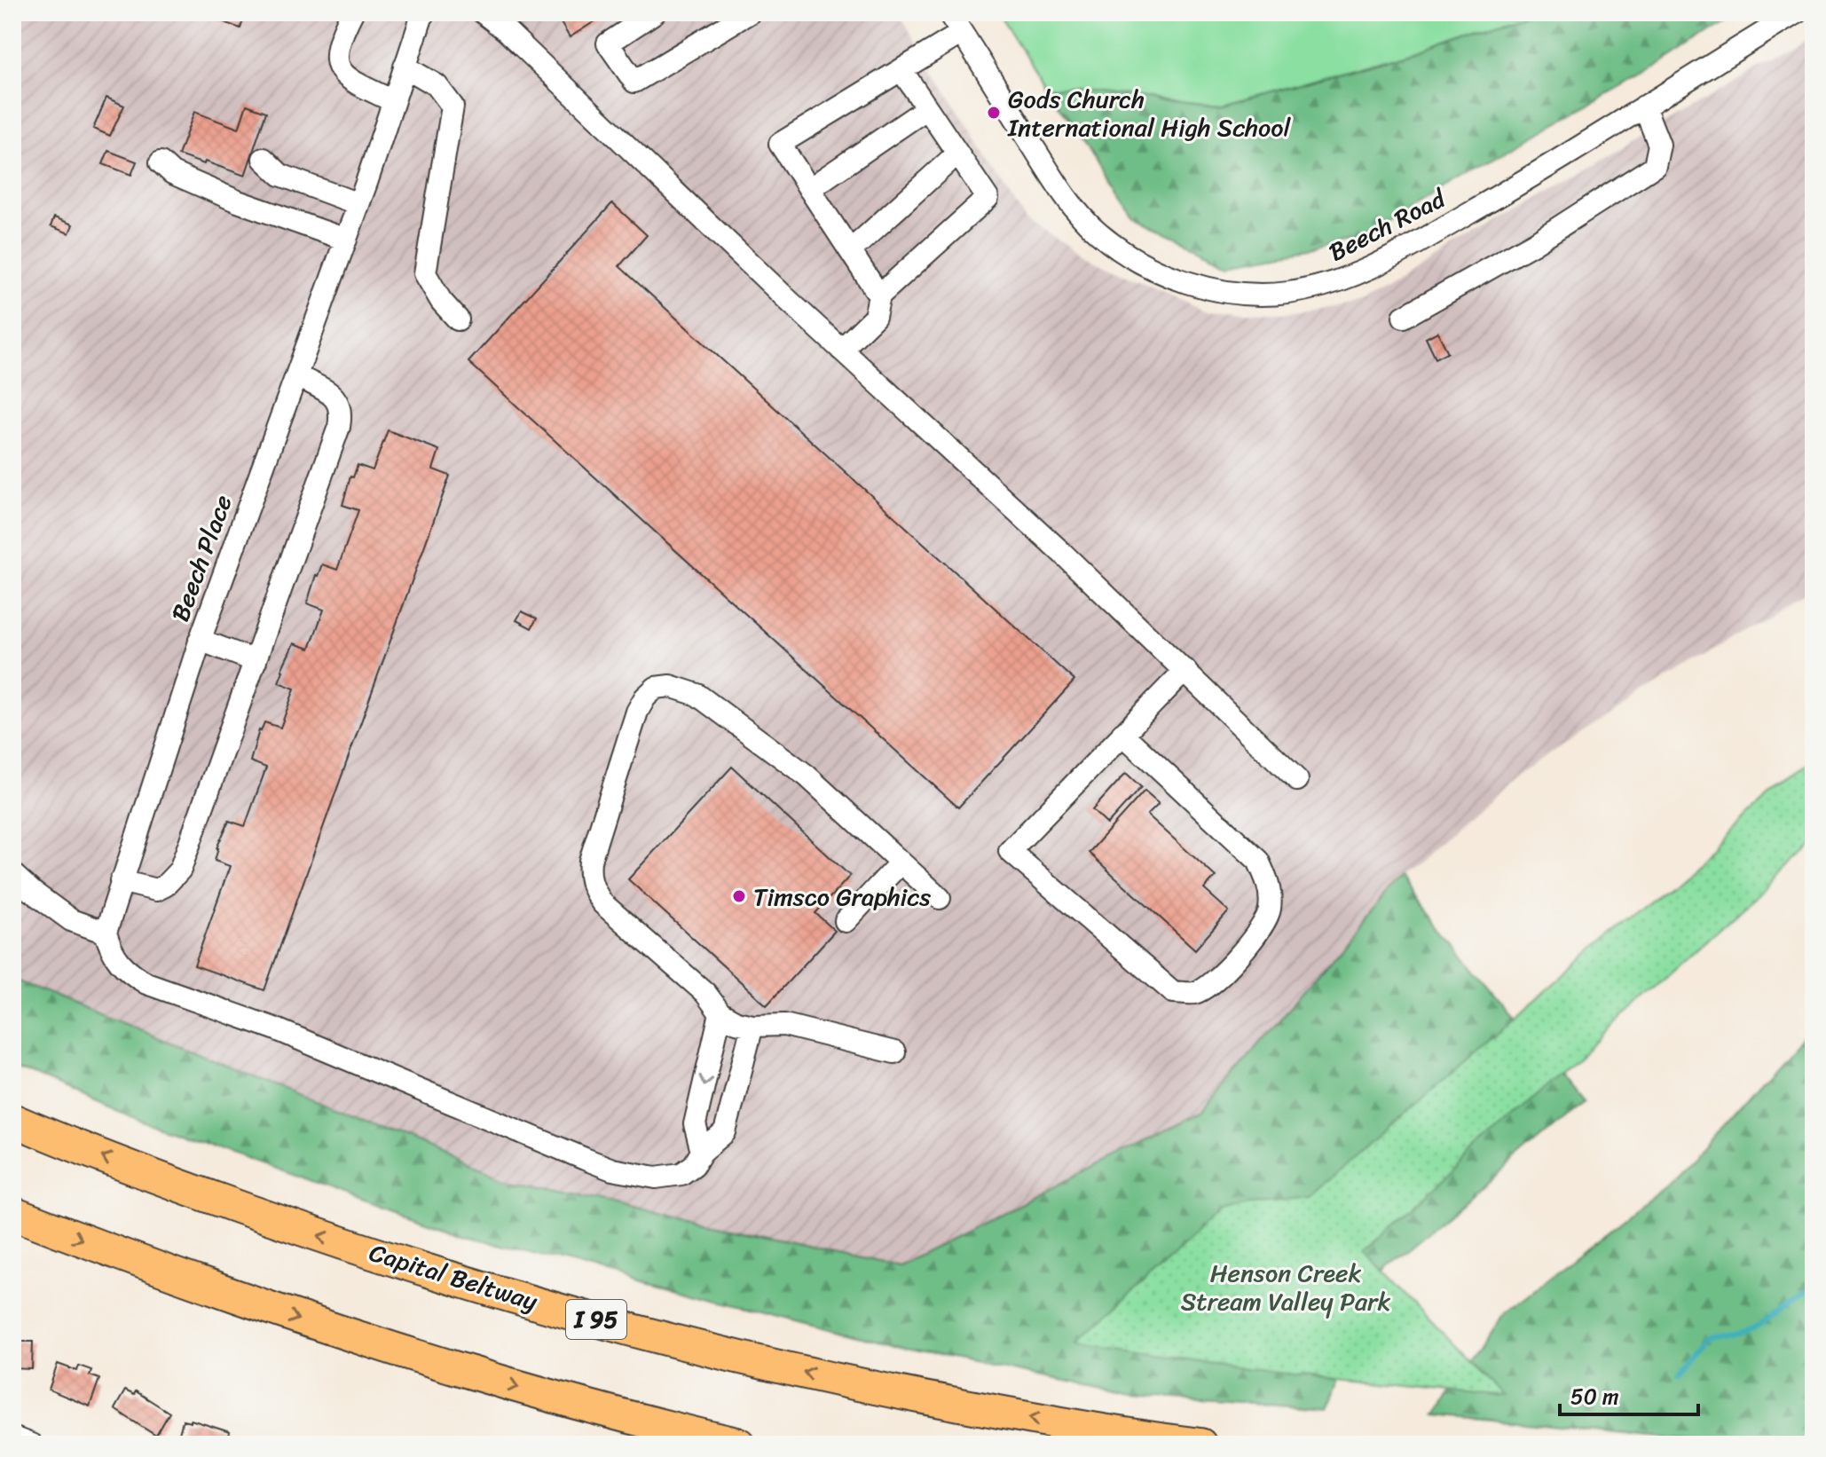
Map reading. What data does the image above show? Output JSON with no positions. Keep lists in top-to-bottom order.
{
  "streets": {
    "highway": ["Capital Beltway", "I 95"],
    "street": ["Beech Road", "Beech Place"]
  },
  "parks": ["Henson Creek Stream Valley Park"],
  "places": ["Gods Church International High School", "Timsco Graphics"],
  "scale_bar": "50 m"
}
